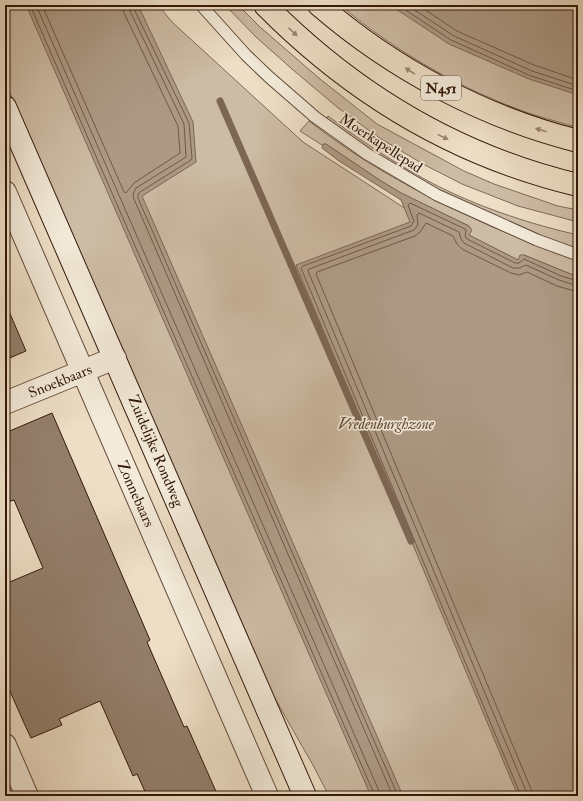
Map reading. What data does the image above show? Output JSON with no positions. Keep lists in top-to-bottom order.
{
  "streets": {
    "main road": ["N451"],
    "street": ["Snoekbaars", "Zuidelijke Rondweg", "Zonnebaars"],
    "lane": ["Moerkapellepad"]
  },
  "crossings": [
    ["Snoekbaars", "Zuidelijke Rondweg"],
    ["Snoekbaars", "Zonnebaars"]
  ],
  "parks": ["Vredenburghzone"]
}
